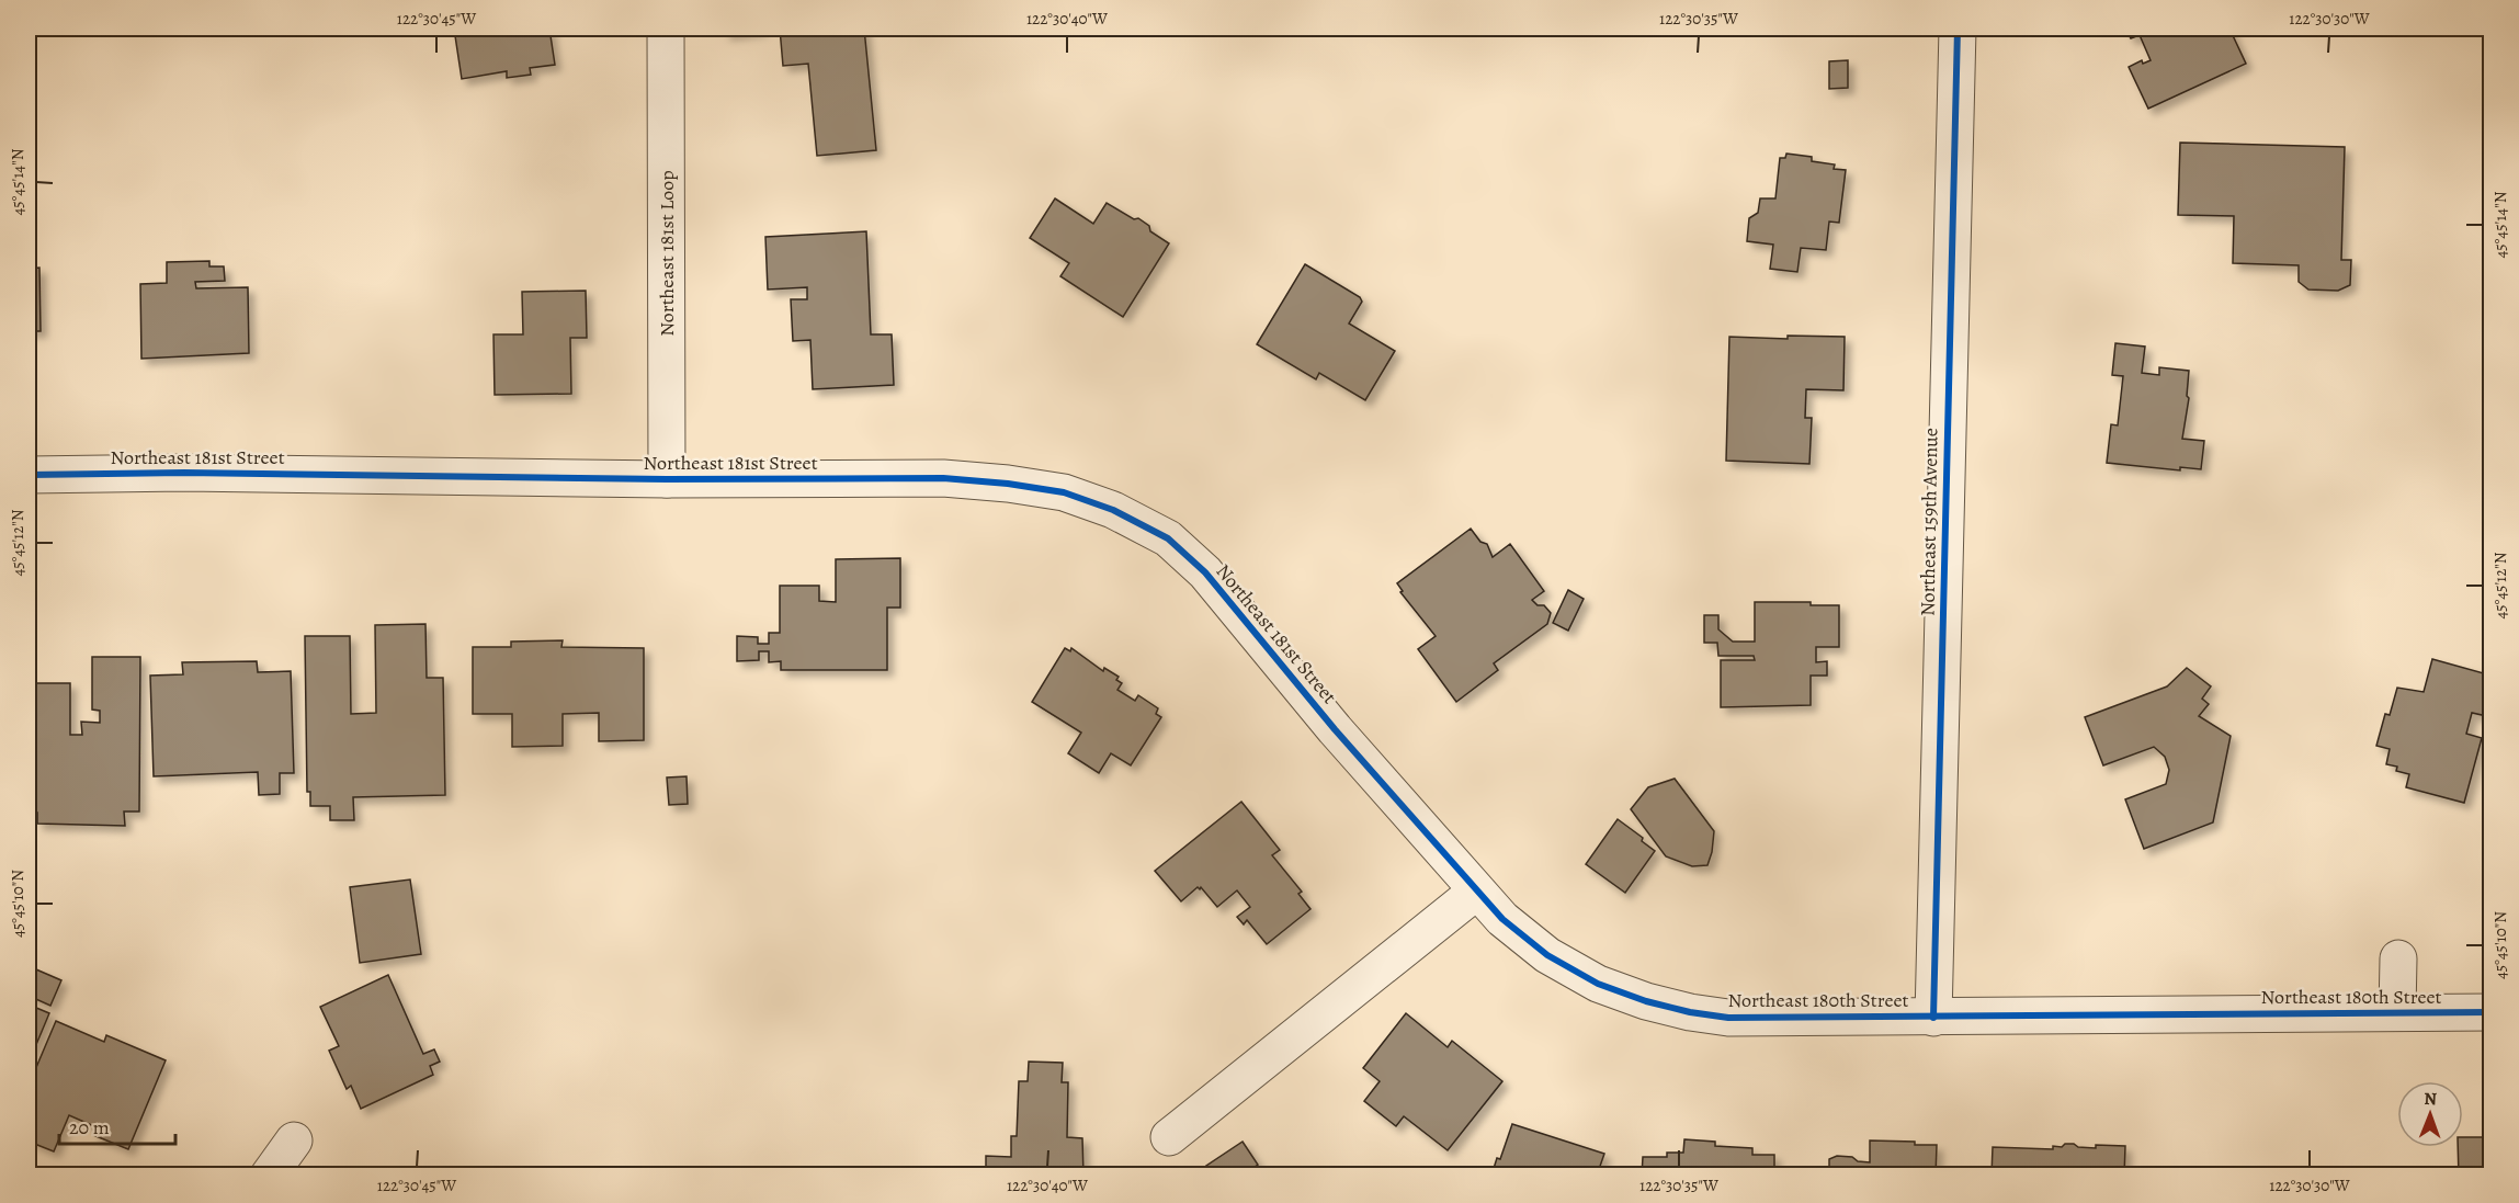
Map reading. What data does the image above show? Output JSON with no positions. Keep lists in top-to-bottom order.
{
  "streets": {
    "street": [
      "Northeast 181st Loop",
      "Northeast 181st Street",
      "Northeast 159th Avenue",
      "Northeast 180th Street"
    ]
  },
  "crossings": [
    ["Northeast 181st Loop", "Northeast 181st Street"],
    ["Northeast 181st Street", "Northeast 180th Street"],
    ["Northeast 159th Avenue", "Northeast 180th Street"]
  ],
  "scale_bar": "20 m",
  "north": "top",
  "coordinates": [
    "122°30'45\"W",
    "122°30'40\"W",
    "122°30'35\"W",
    "122°30'30\"W",
    "45°45'14\"N",
    "45°45'12\"N",
    "45°45'10\"N"
  ]
}
